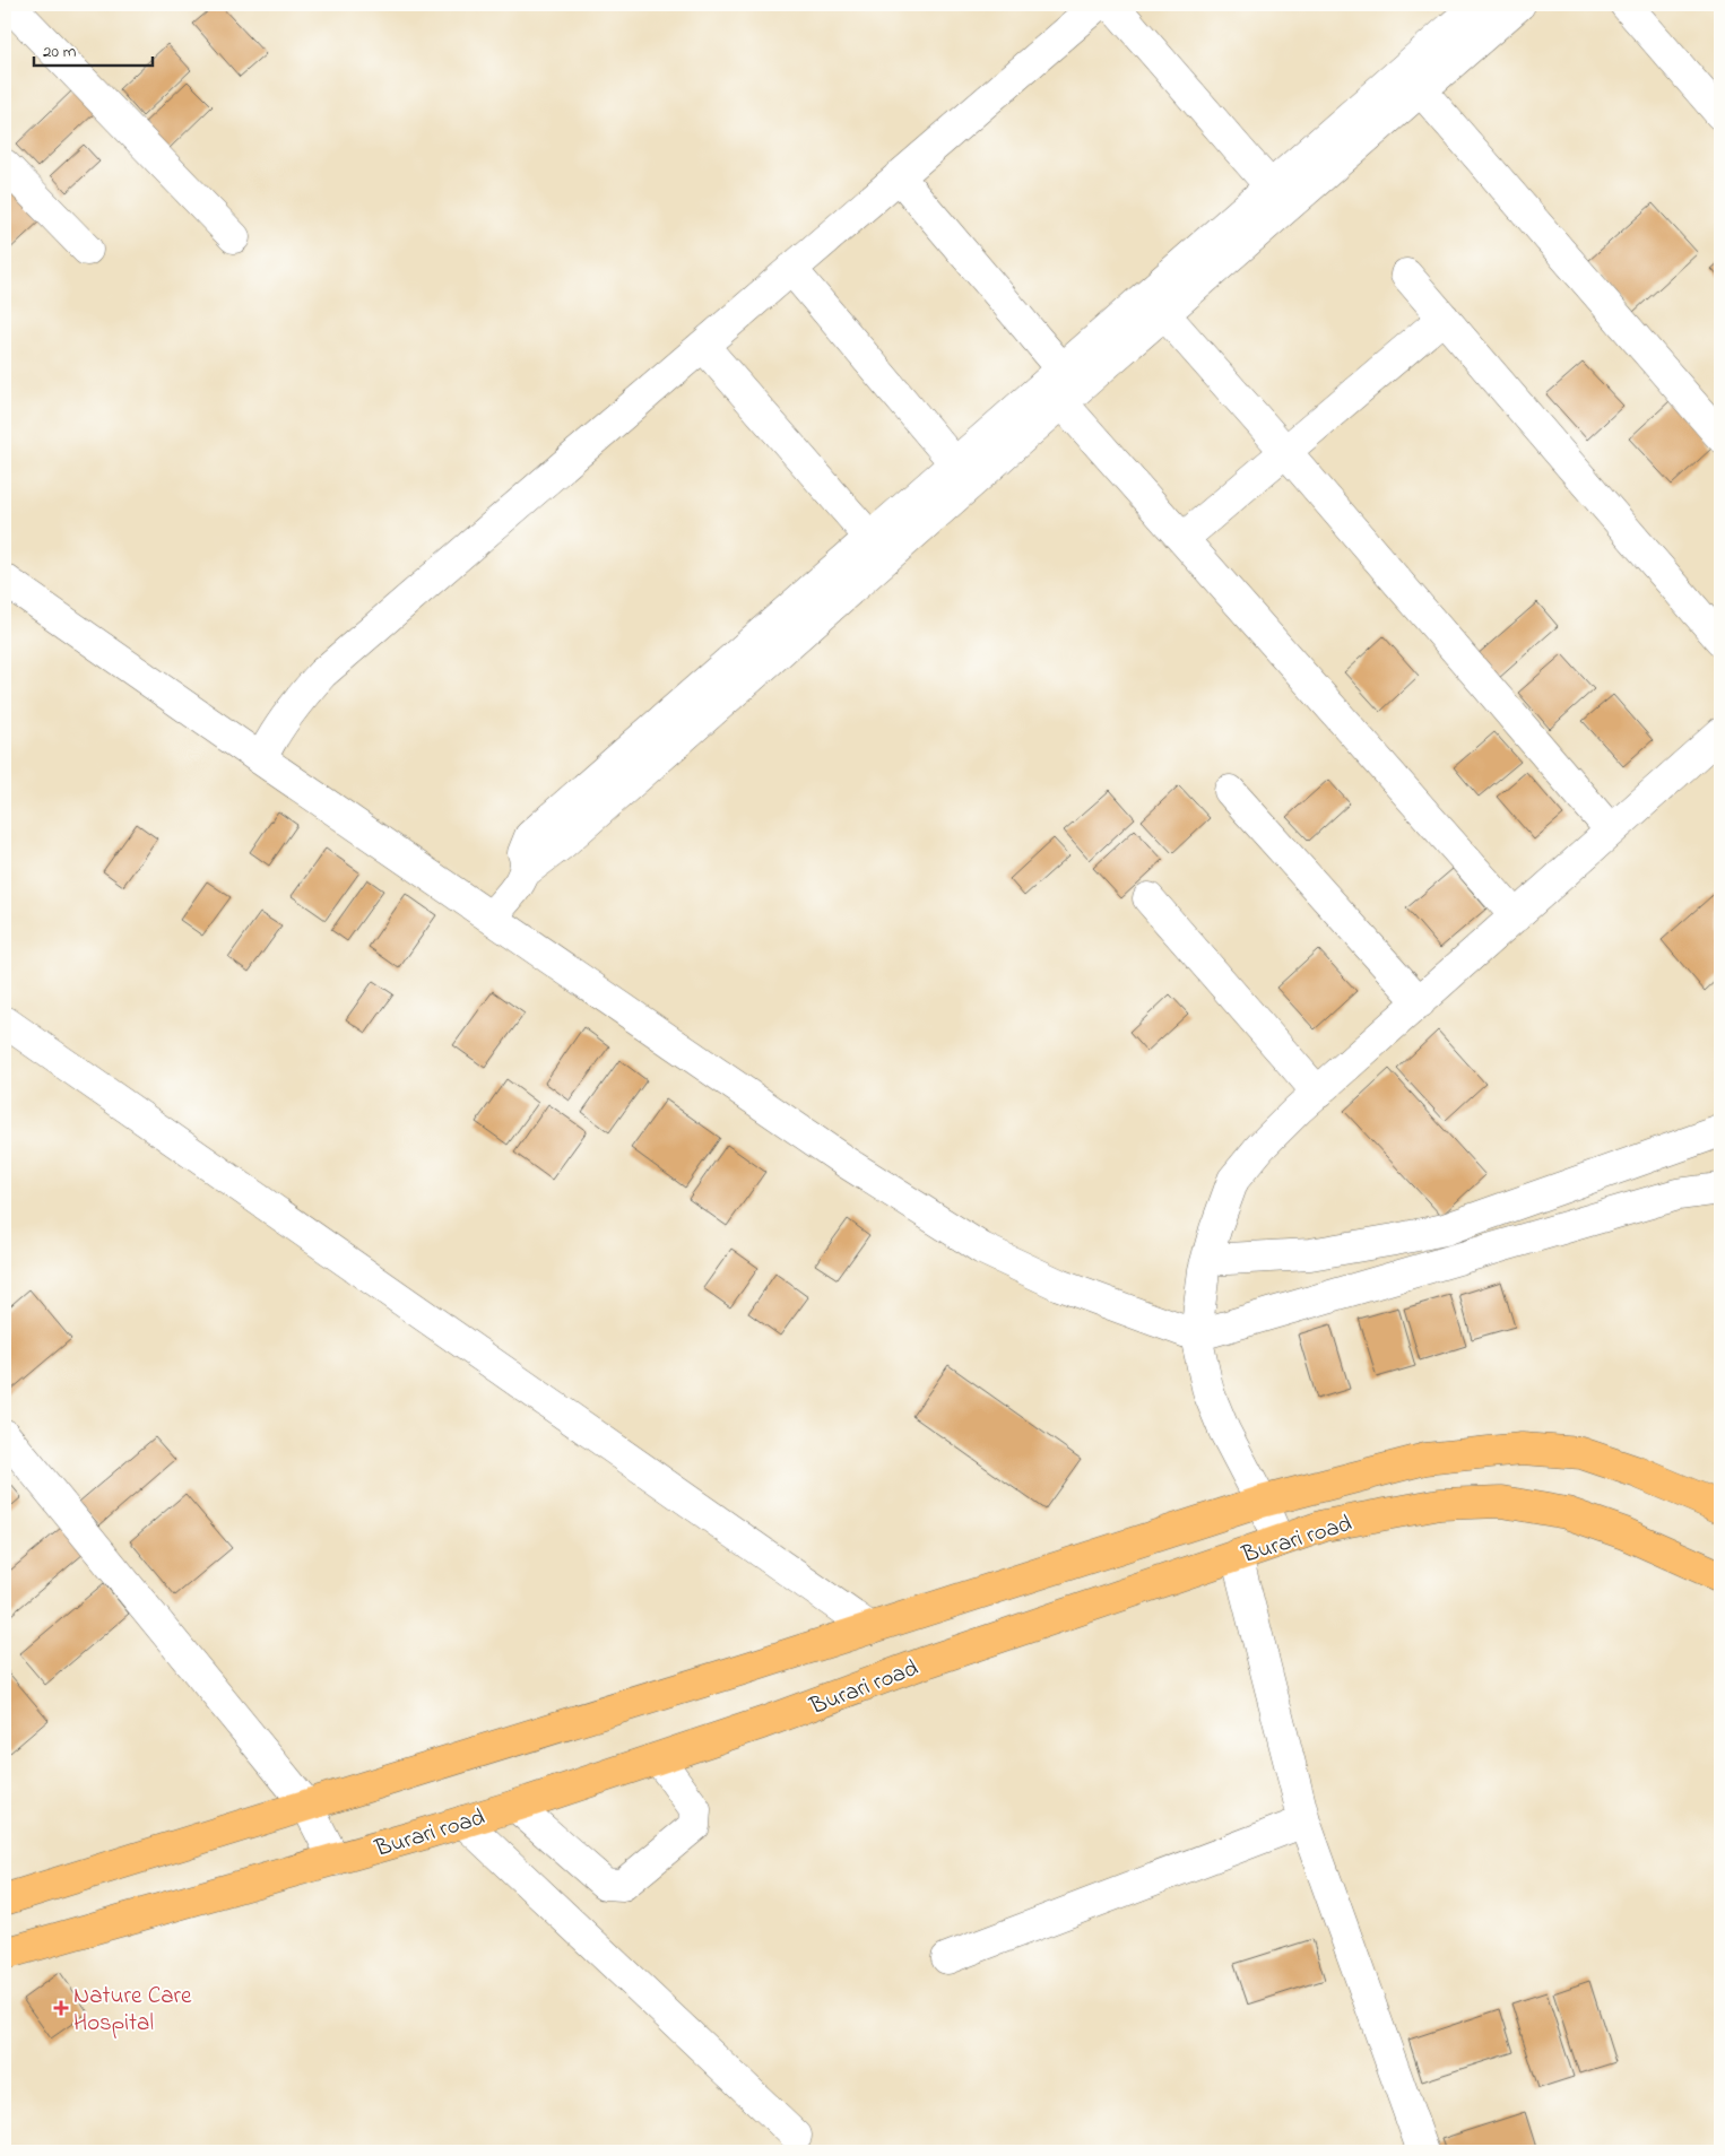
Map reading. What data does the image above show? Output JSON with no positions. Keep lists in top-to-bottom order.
{
  "streets": {
    "main road": ["Burari road"]
  },
  "places": {
    "health": ["Nature Care Hospital"]
  },
  "scale_bar": "20 m"
}
